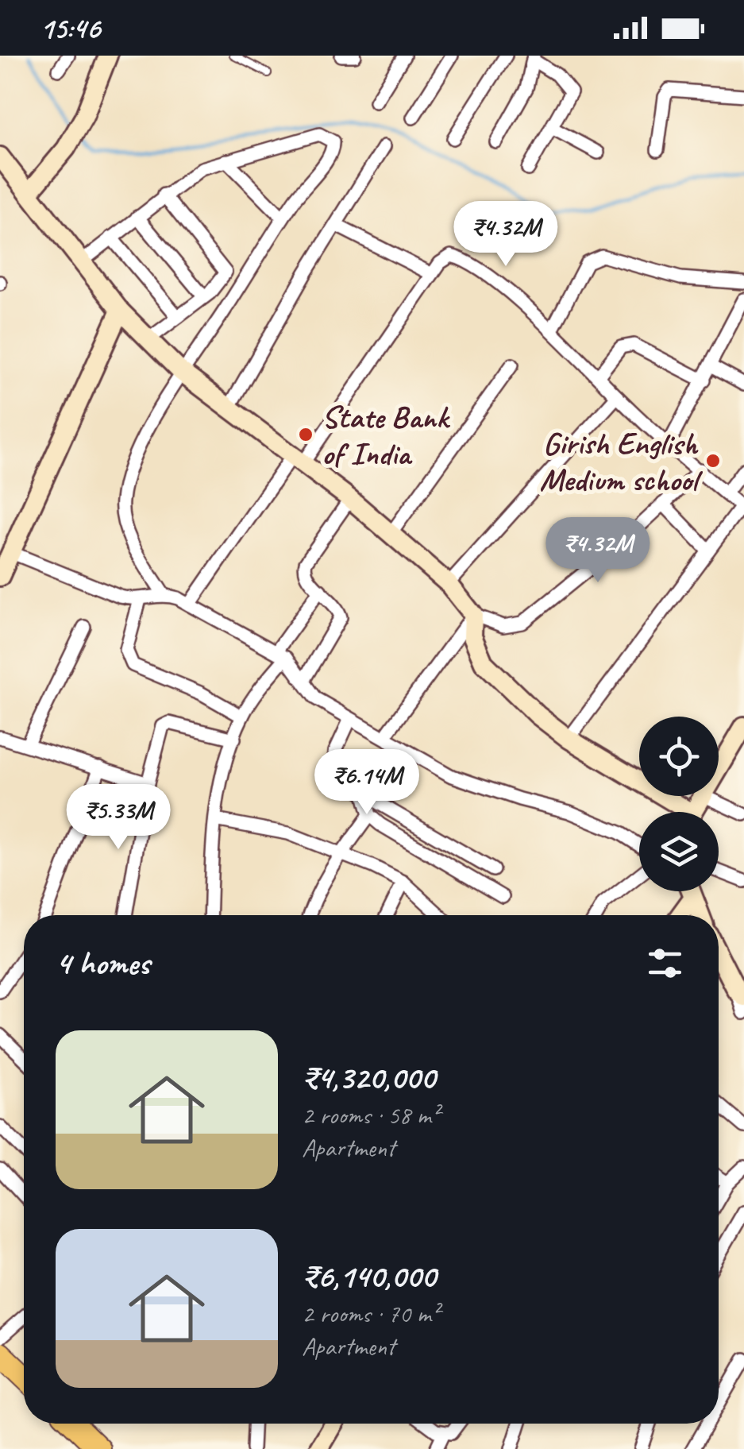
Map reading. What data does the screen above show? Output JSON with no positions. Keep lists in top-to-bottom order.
{
  "places": ["State Bank of India", "Girish English Medium school"],
  "page": {
    "status": "15:46",
    "price": [
      "₹4.32M",
      "₹4.32M",
      "₹6.14M",
      "₹5.33M"
    ],
    "heading": "4 homes",
    "list": [
      {
        "name": "₹4,320,000",
        "note": "2 rooms · 58 m² · Apartment"
      },
      {
        "name": "₹6,140,000",
        "note": "2 rooms · 70 m² · Apartment"
      }
    ]
  }
}
